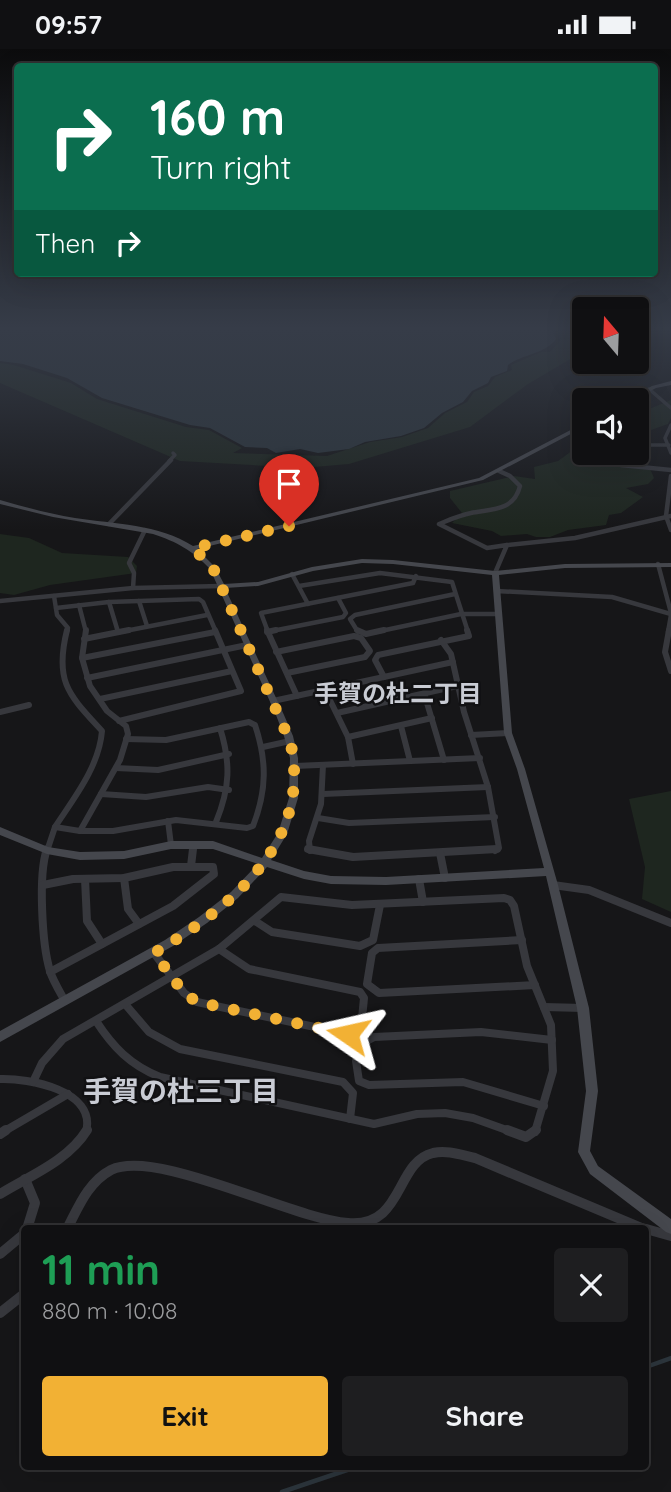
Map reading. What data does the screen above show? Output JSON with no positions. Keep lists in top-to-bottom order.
{
  "districts": ["手賀の杜二丁目", "手賀の杜三丁目"],
  "north": "top",
  "page": {
    "status": "09:57",
    "turn": ["160 m", "Turn right"],
    "then": "Then",
    "heading": ["11 min", "880 m · 10:08"],
    "buttons": ["Exit", "Share"]
  }
}
